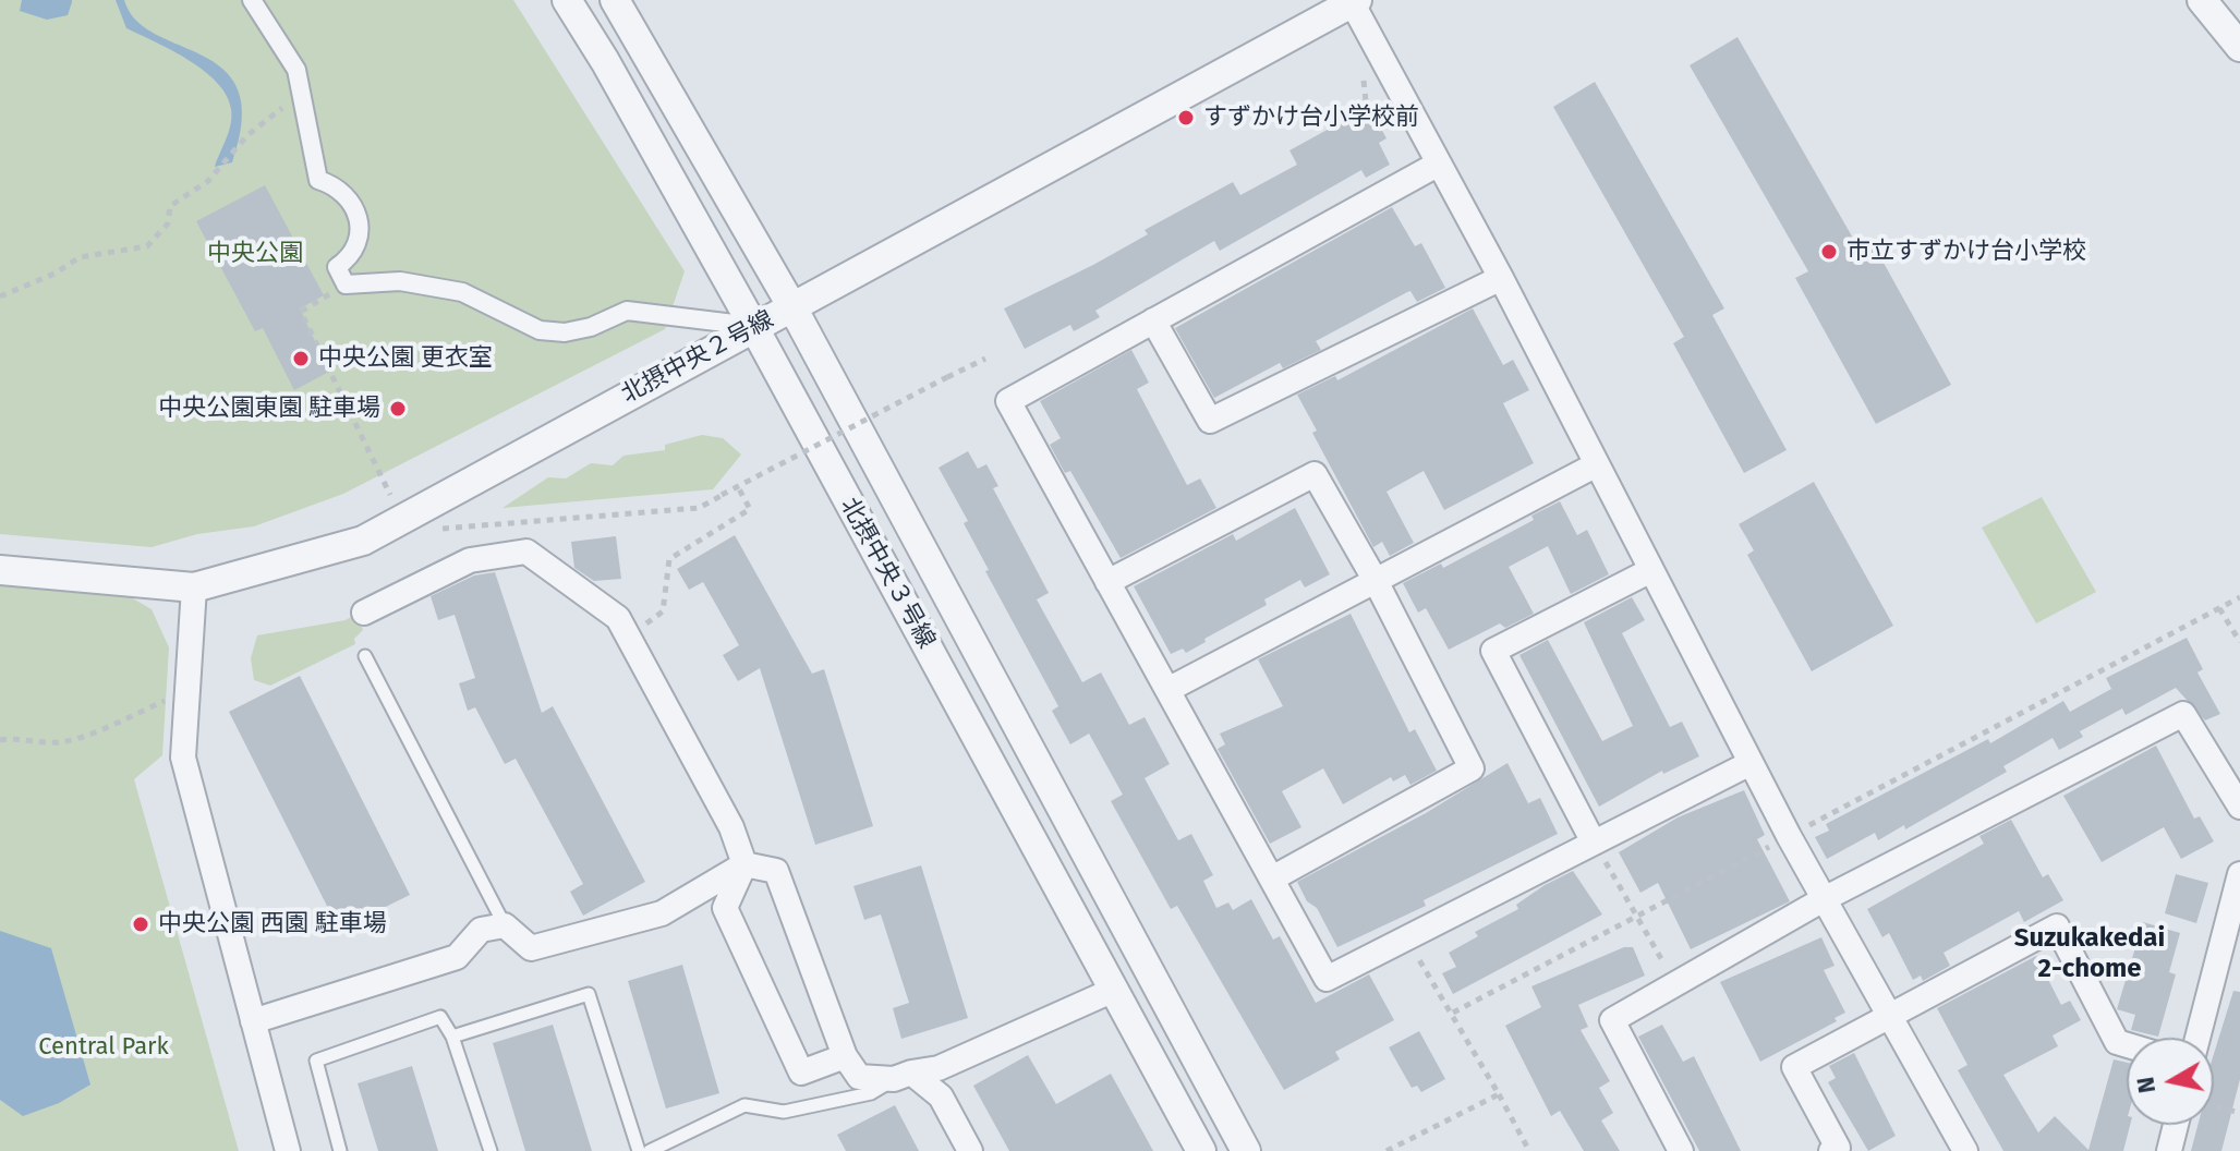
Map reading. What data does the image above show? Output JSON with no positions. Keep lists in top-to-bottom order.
{
  "streets": {
    "street": ["北摂中央２号線", "北摂中央３号線"]
  },
  "crossings": [
    ["北摂中央２号線", "北摂中央３号線"]
  ],
  "districts": ["Suzukakedai 2-chome"],
  "parks": ["中央公園", "Central Park"],
  "places": [
    "すずかけ台小学校前",
    "市立すずかけ台小学校",
    "中央公園 更衣室",
    "中央公園東園 駐車場",
    "中央公園 西園 駐車場"
  ],
  "north": "left"
}
